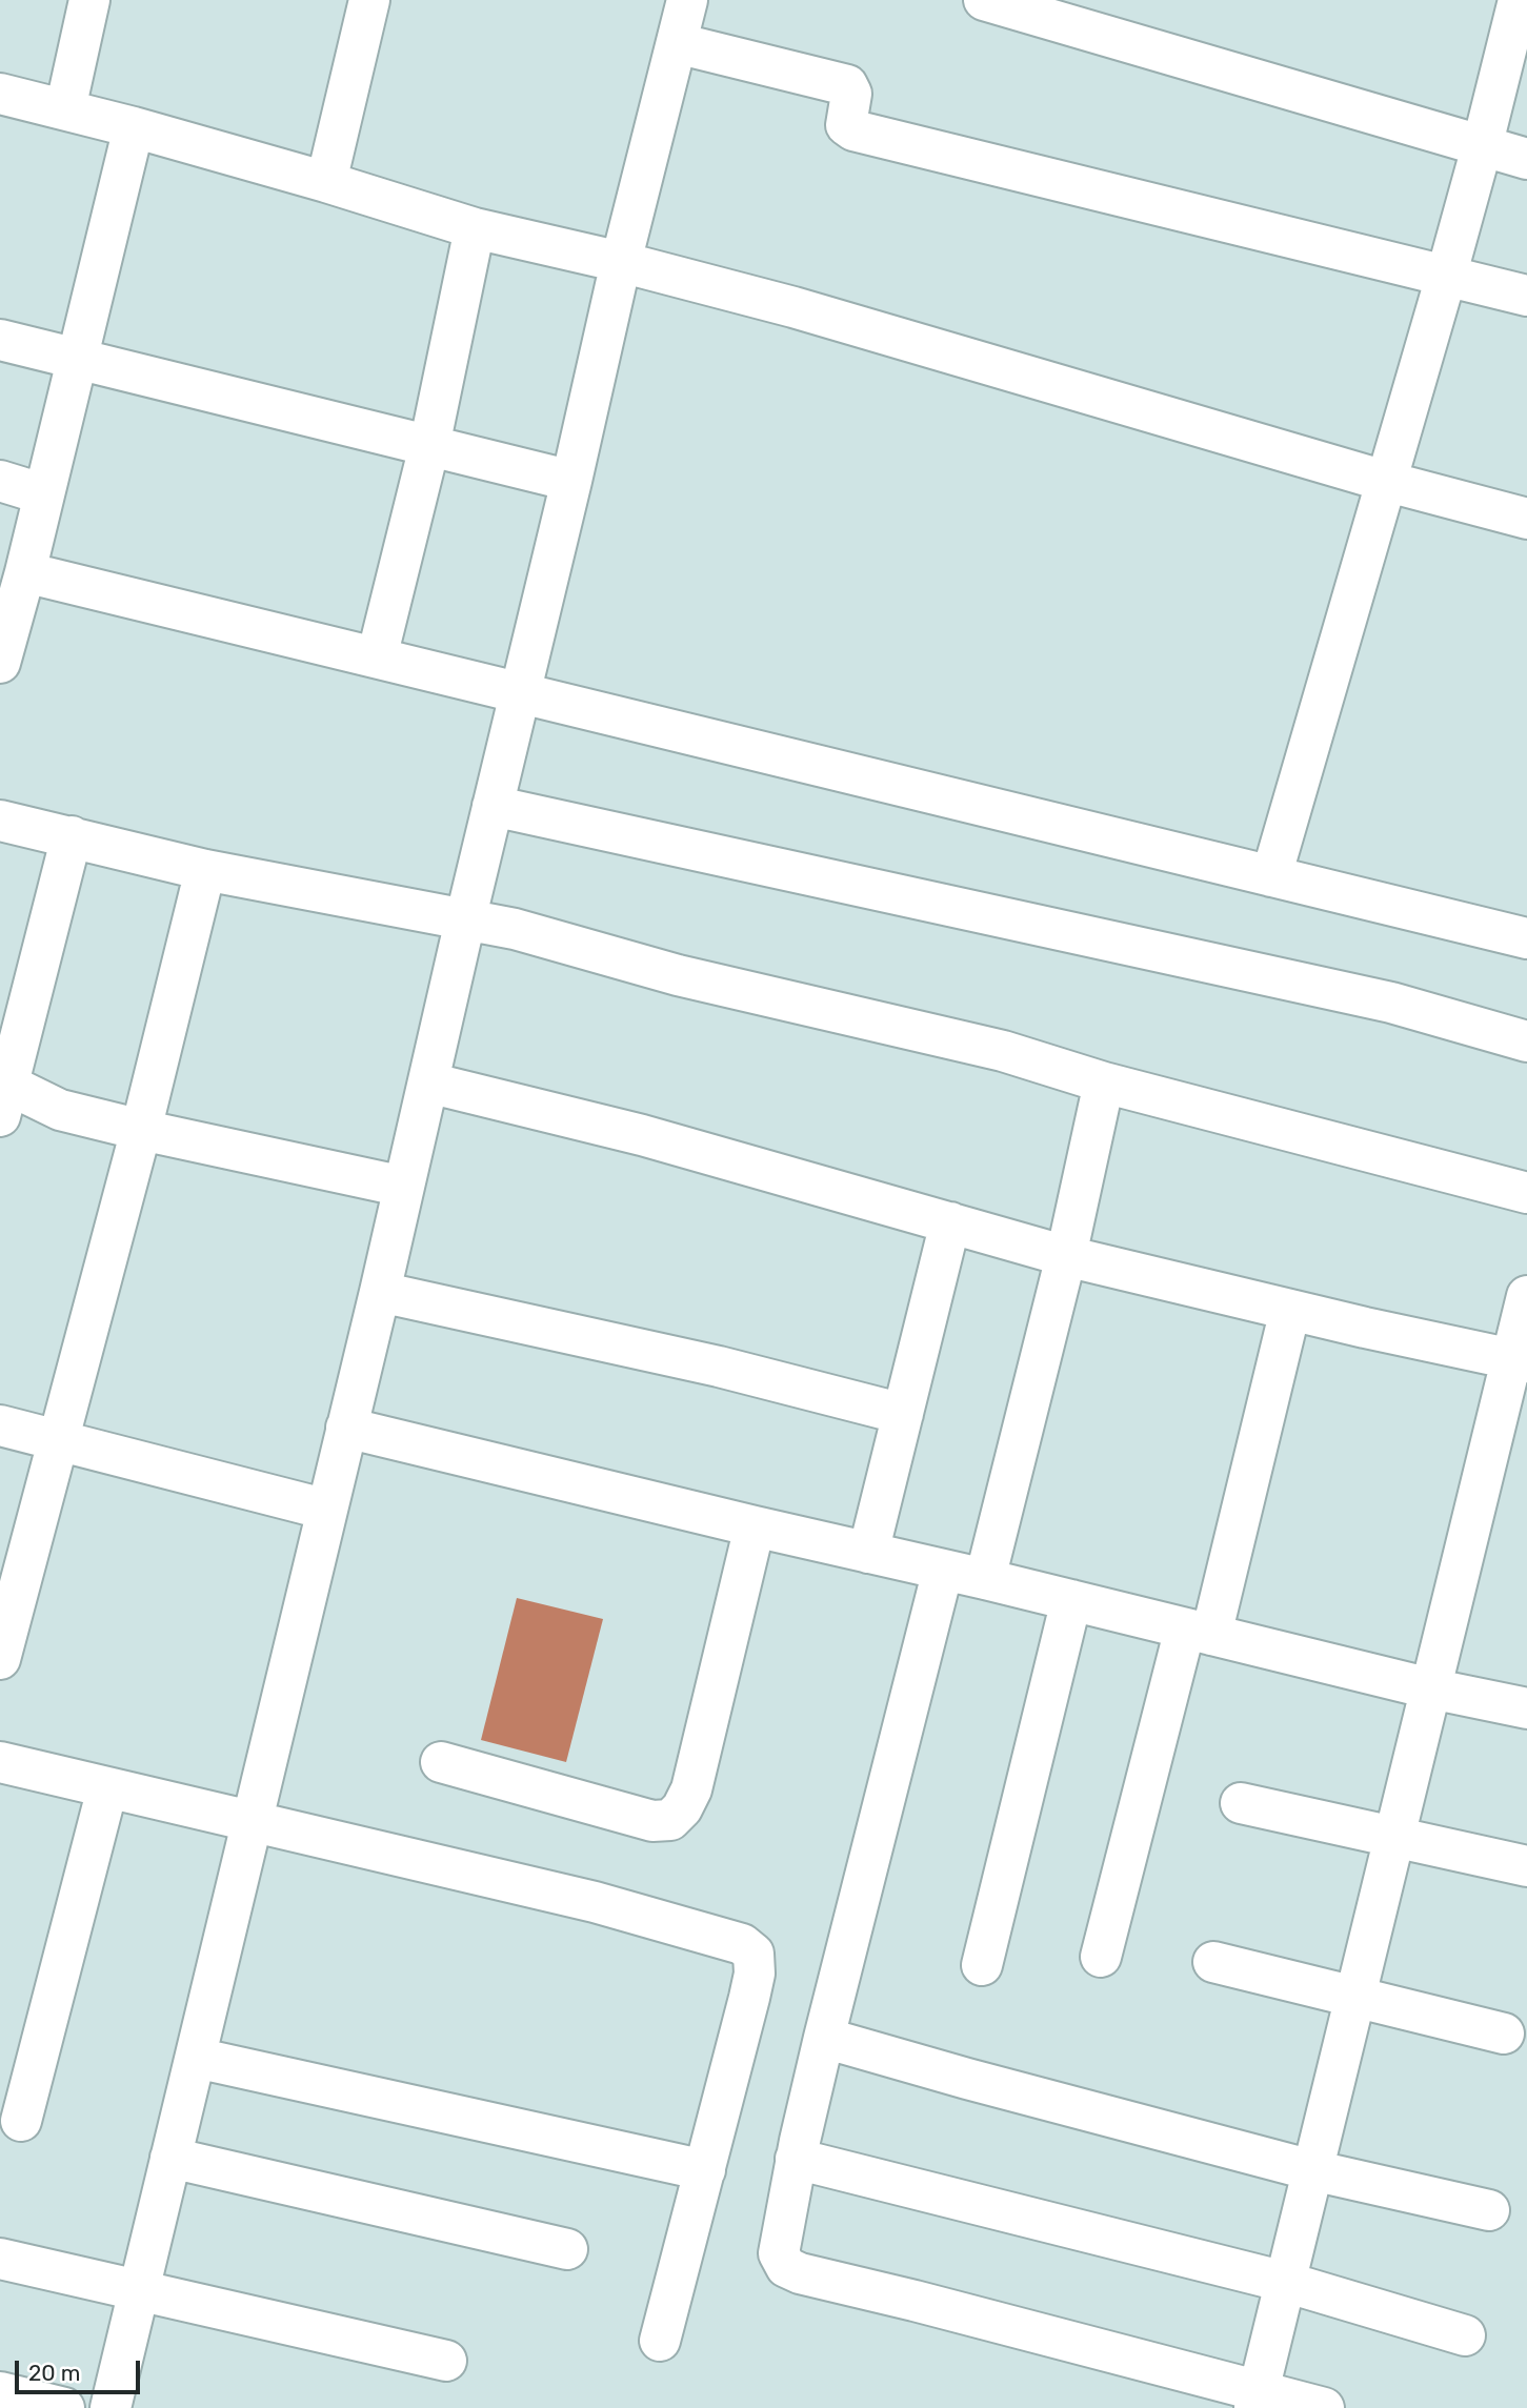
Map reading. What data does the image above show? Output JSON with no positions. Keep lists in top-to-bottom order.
{
  "scale_bar": "20 m"
}
